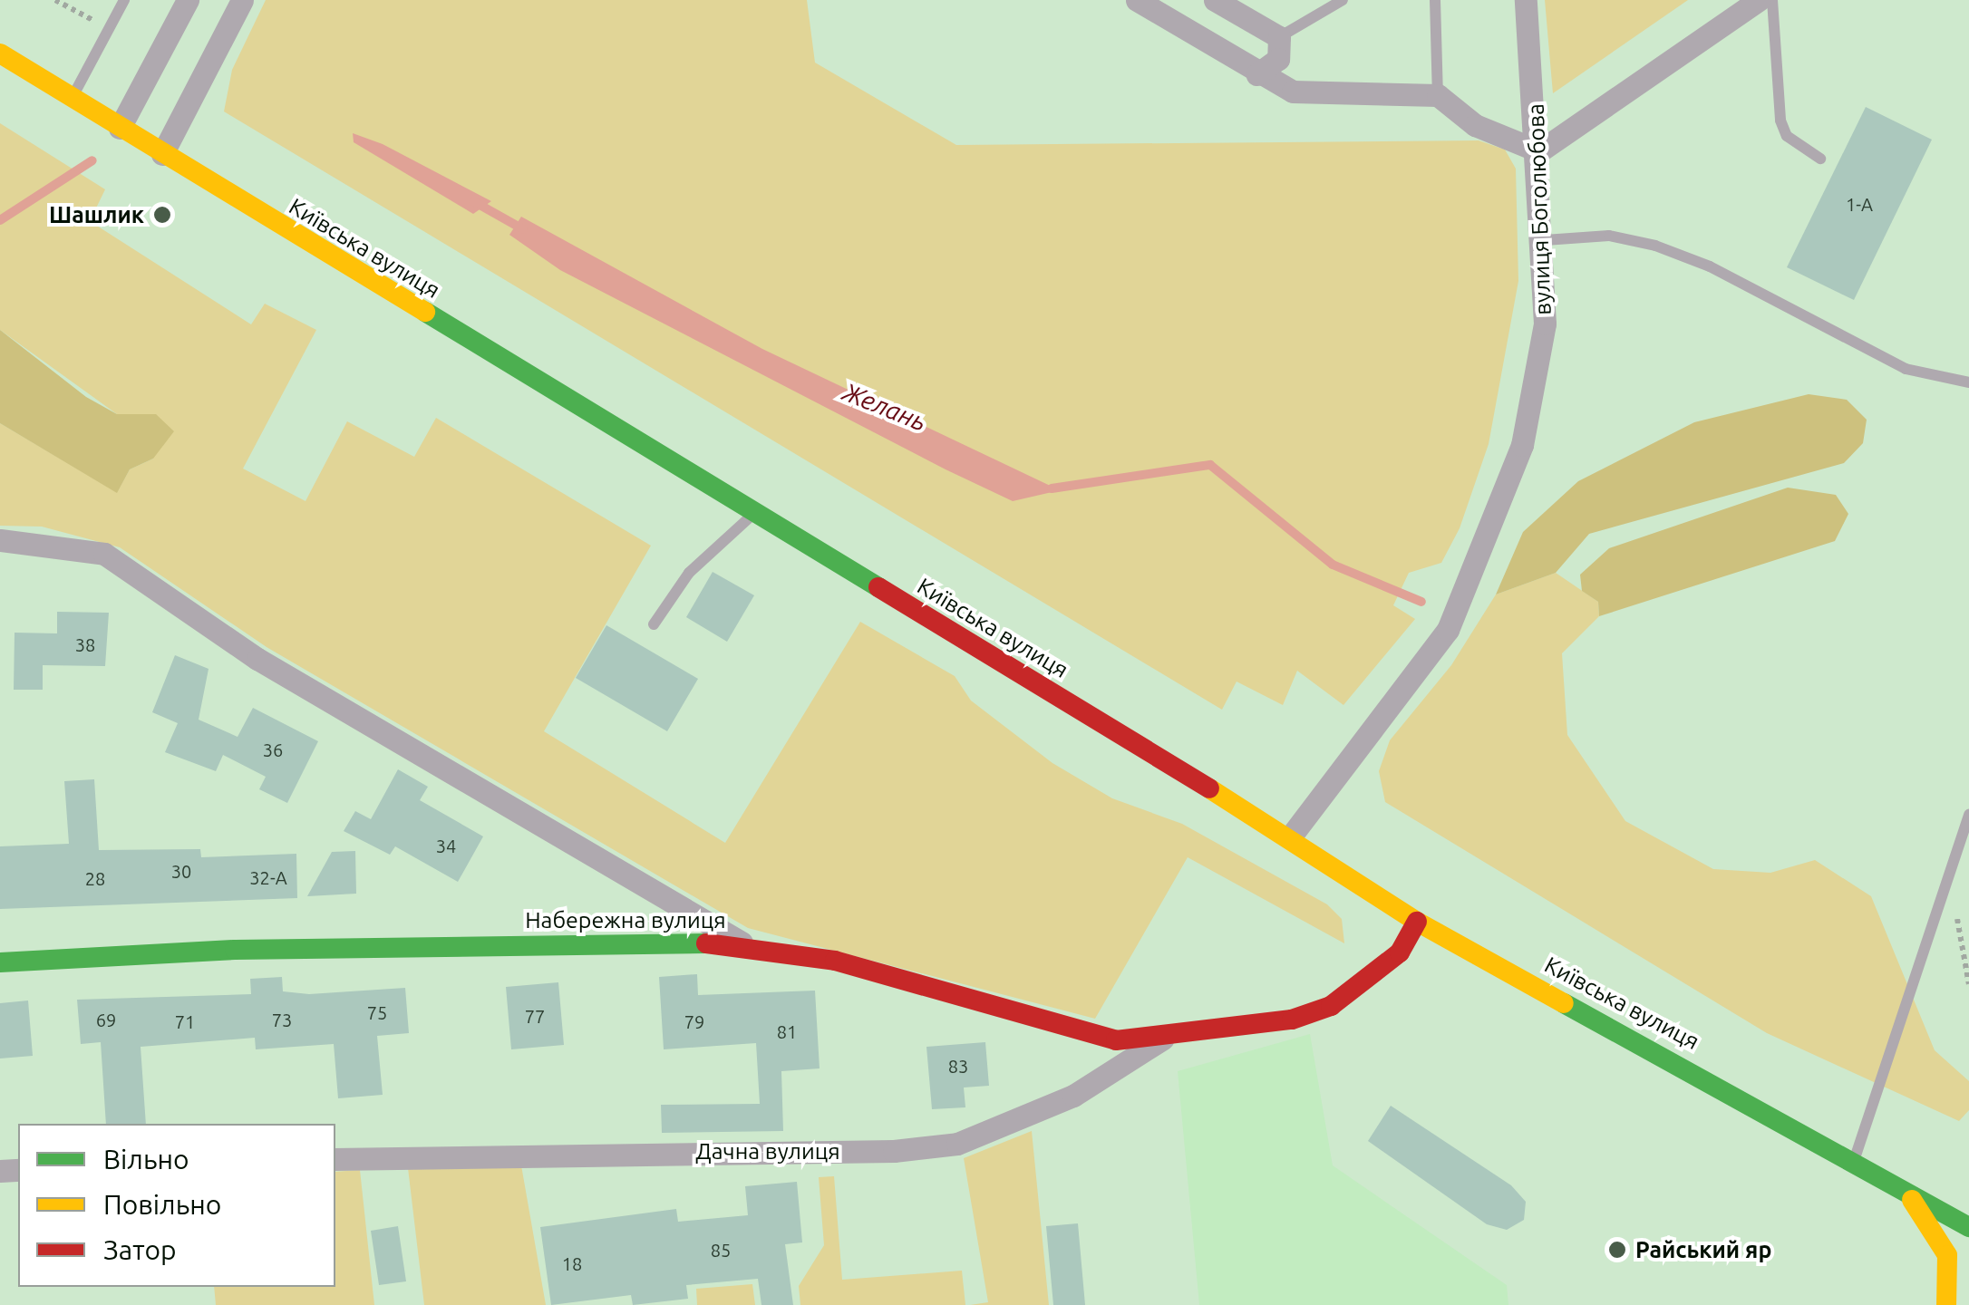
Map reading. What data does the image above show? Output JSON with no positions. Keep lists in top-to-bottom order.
{
  "streets": {
    "main road": ["Київська вулиця", "Набережна вулиця"],
    "street": ["вулиця Боголюбова", "Дачна вулиця"]
  },
  "crossings": [
    ["вулиця Боголюбова", "Київська вулиця"],
    ["Київська вулиця", "Набережна вулиця"],
    ["Набережна вулиця", "Дачна вулиця"]
  ],
  "water": ["Желань"],
  "places": ["Шашлик", "Райський яр"],
  "house_numbers": [
    "1-А",
    "38",
    "36",
    "34",
    "30",
    "32-А",
    "28",
    "75",
    "77",
    "69",
    "73",
    "71",
    "79",
    "81",
    "83",
    "85",
    "18"
  ],
  "legend": ["Вільно", "Повільно", "Затор"]
}
